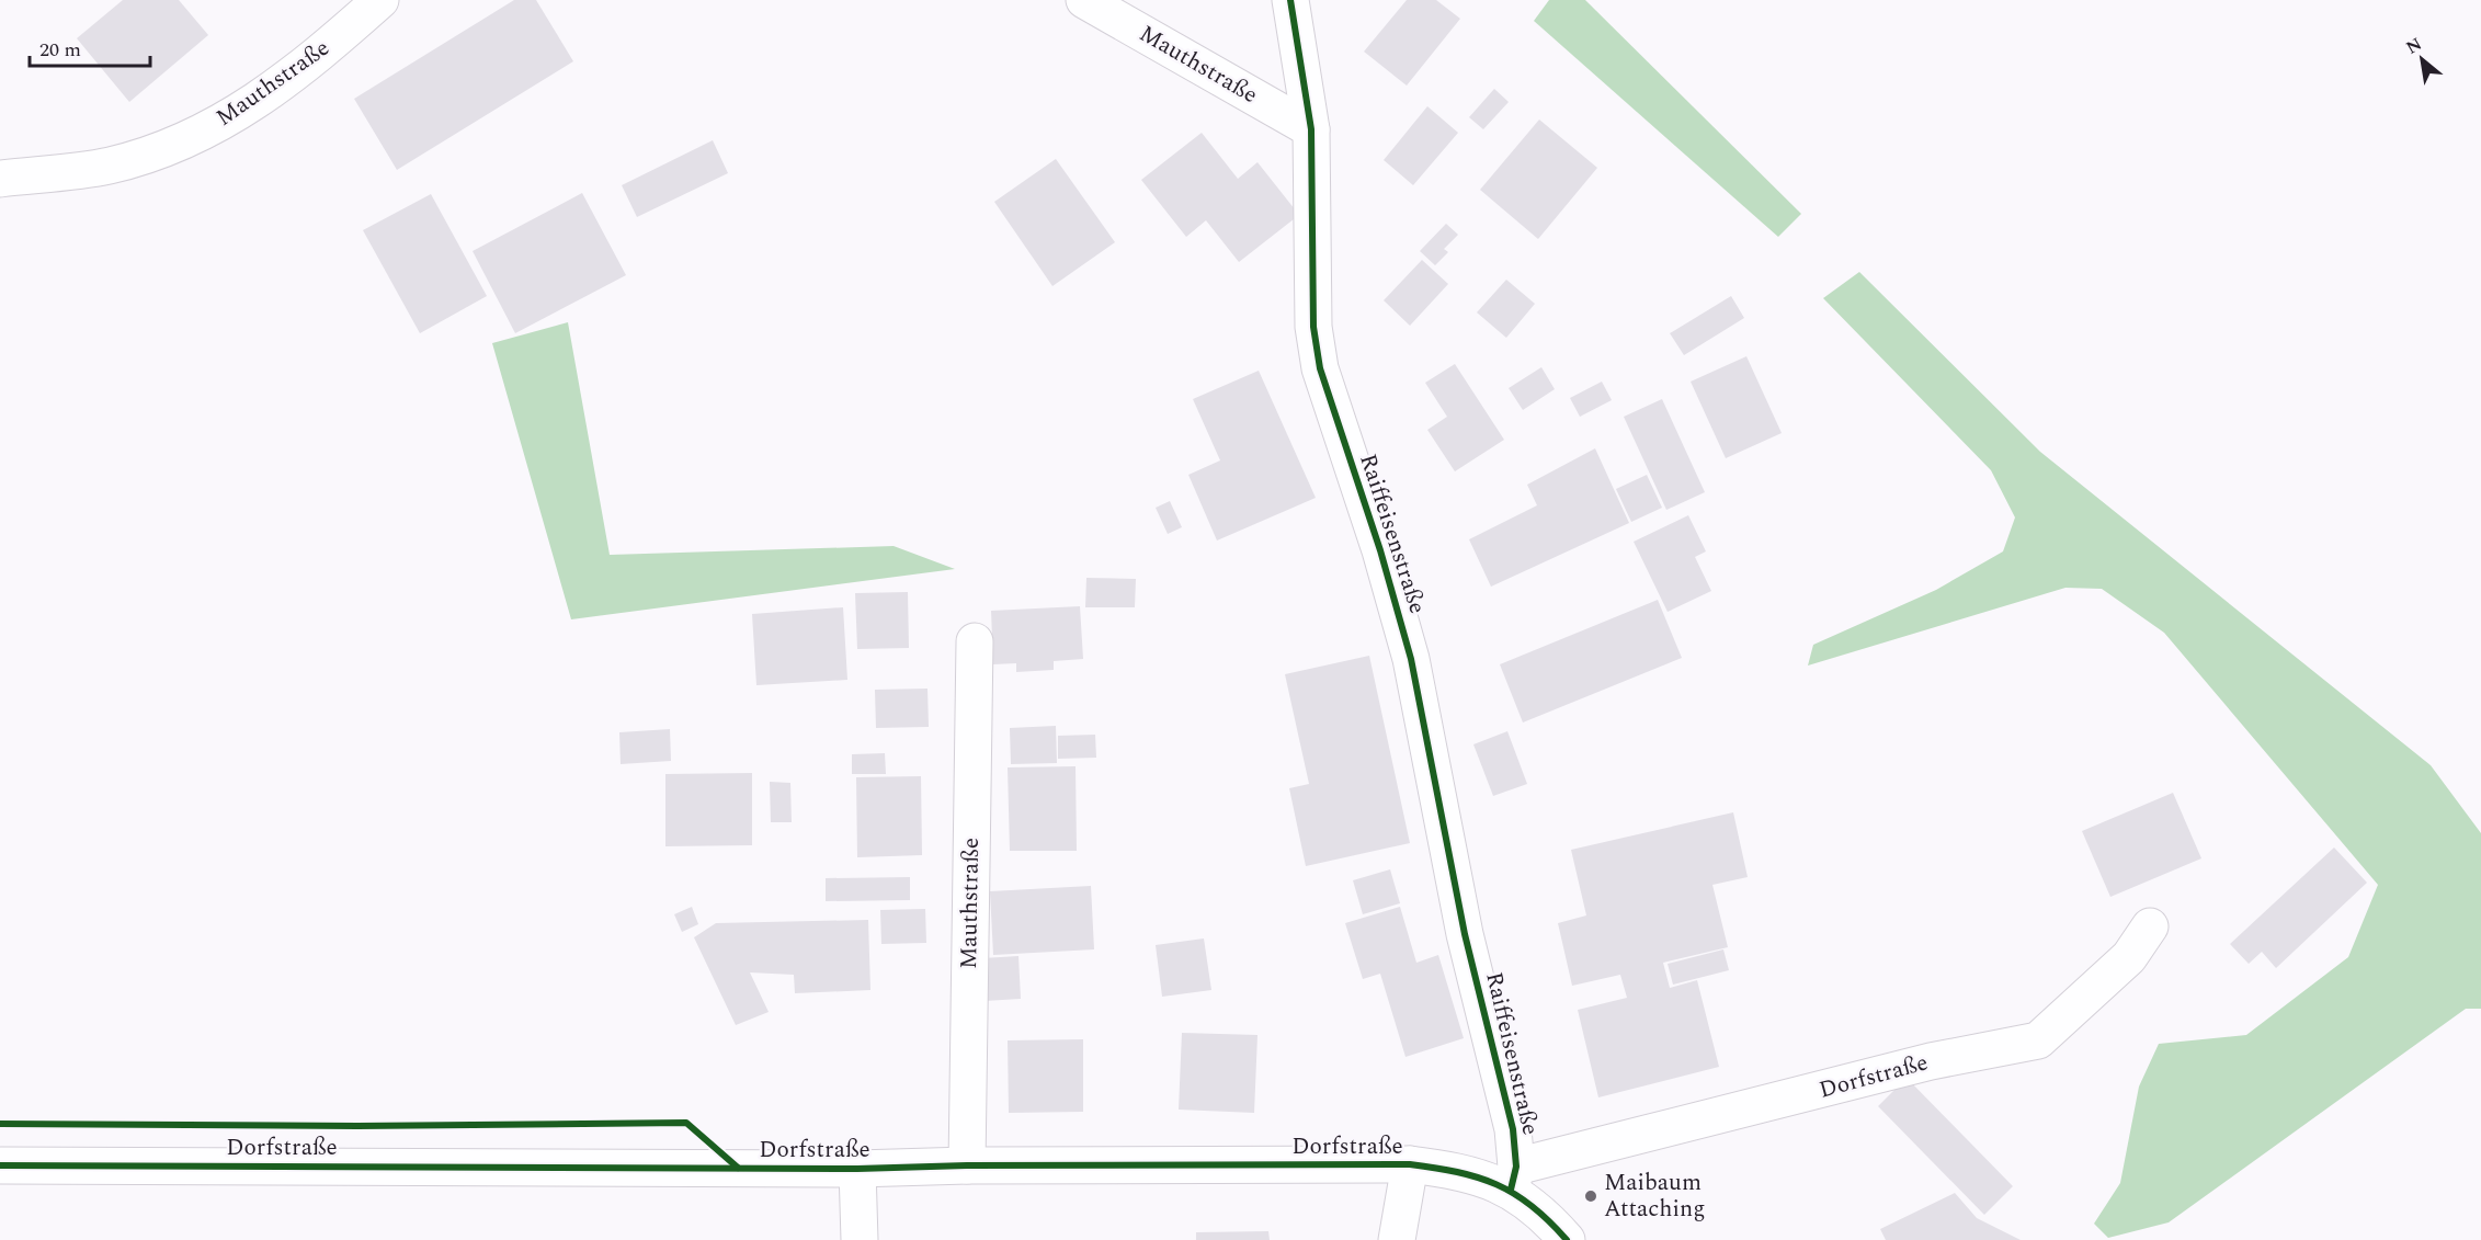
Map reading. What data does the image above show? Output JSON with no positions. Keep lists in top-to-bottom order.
{
  "streets": {
    "street": ["Mauthstraße", "Raiffeisenstraße", "Dorfstraße"]
  },
  "crossings": [
    ["Mauthstraße", "Raiffeisenstraße"],
    ["Mauthstraße", "Dorfstraße"],
    ["Raiffeisenstraße", "Dorfstraße"]
  ],
  "places": ["Maibaum Attaching"],
  "scale_bar": "20 m",
  "north": "top left"
}
